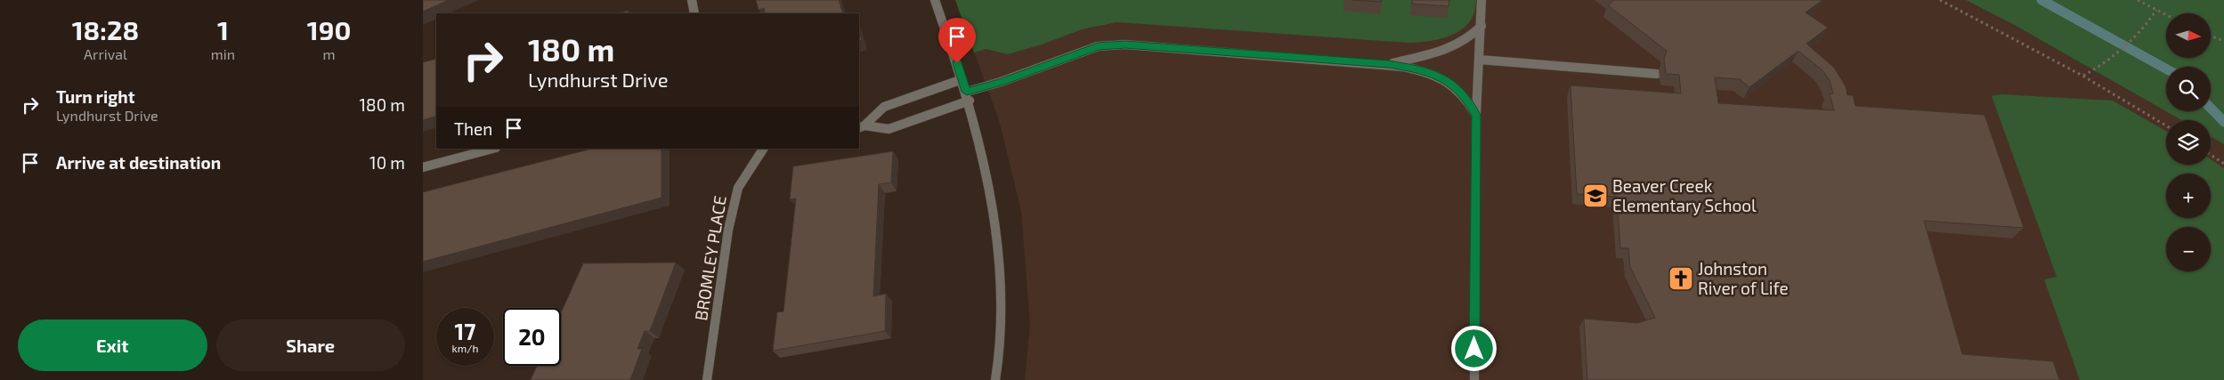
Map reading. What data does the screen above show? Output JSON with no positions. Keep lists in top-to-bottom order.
{
  "streets": {
    "street": ["BROMLEY PLACE"]
  },
  "places": {
    "school or university": ["Beaver Creek Elementary School"],
    "church": ["Johnston River of Life"]
  },
  "north": "right",
  "page": {
    "eta": [
      "18:28",
      "Arrival",
      "1",
      "min",
      "190",
      "m"
    ],
    "map_buttons": ["+", "−"],
    "turn": ["180 m", "Lyndhurst Drive"],
    "list": [
      {
        "name": "Turn right",
        "note": "Lyndhurst Drive",
        "value": "180 m"
      },
      {
        "name": "Arrive at destination",
        "value": "10 m"
      }
    ],
    "then": "Then",
    "speed": "17 km/h",
    "limit": "20",
    "buttons": ["Exit", "Share"]
  }
}
